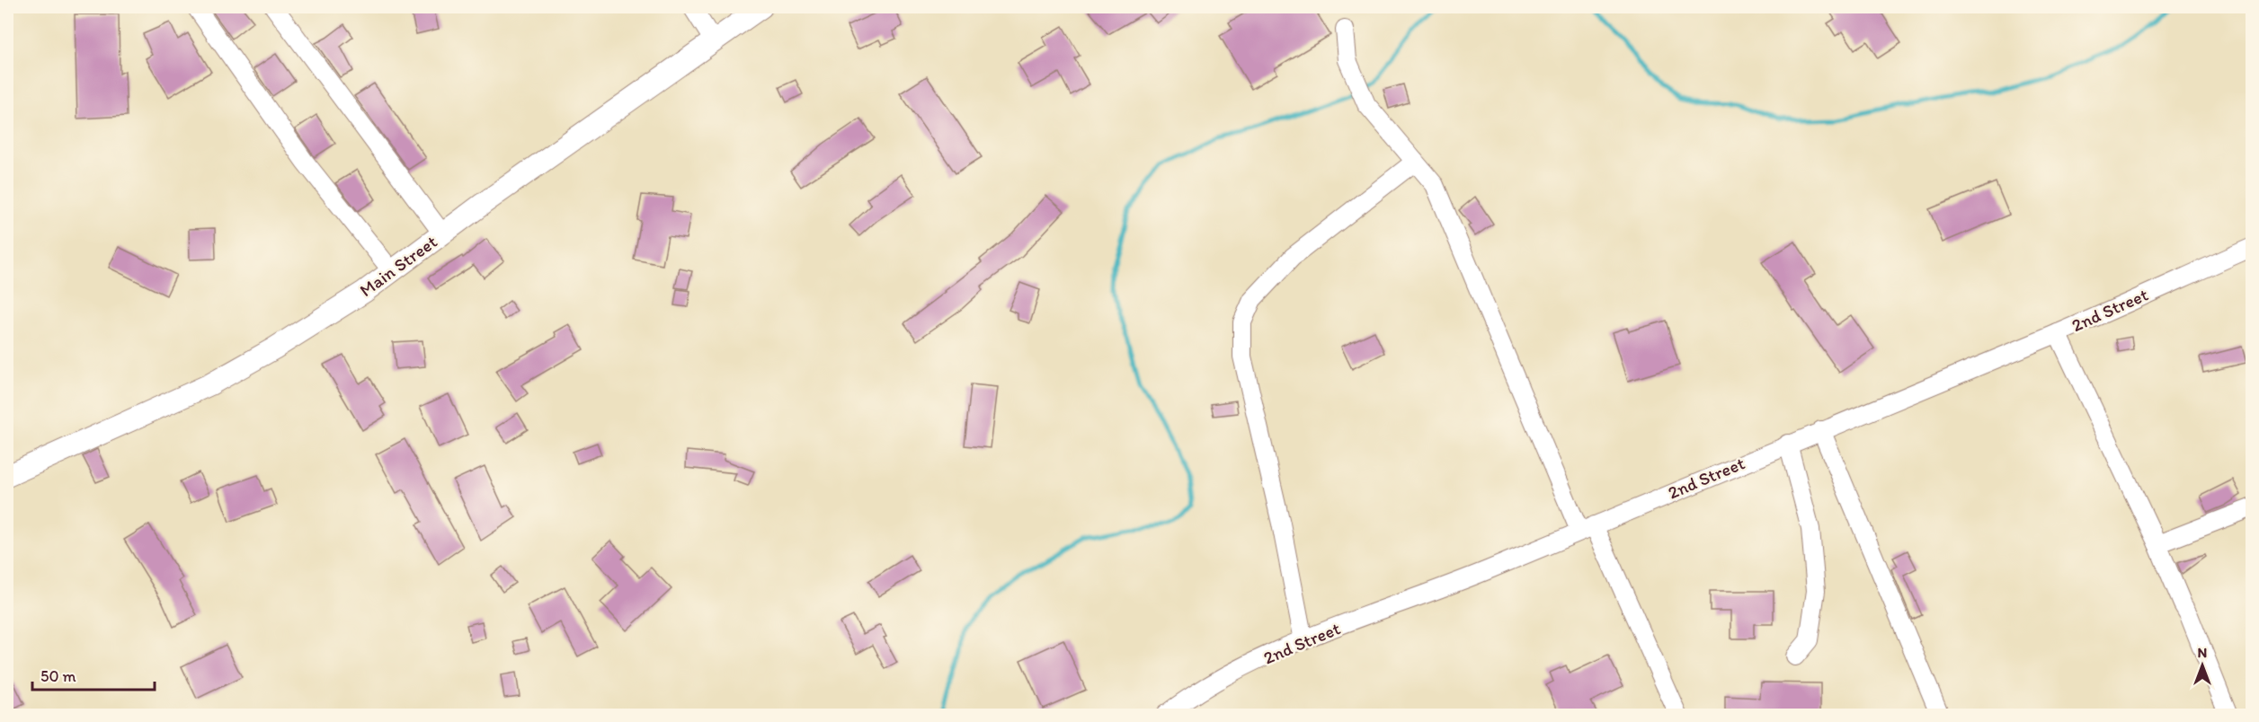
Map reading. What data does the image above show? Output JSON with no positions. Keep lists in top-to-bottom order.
{
  "streets": {
    "main road": ["Main Street"],
    "street": ["2nd Street"]
  },
  "scale_bar": "50 m",
  "north": "top"
}
